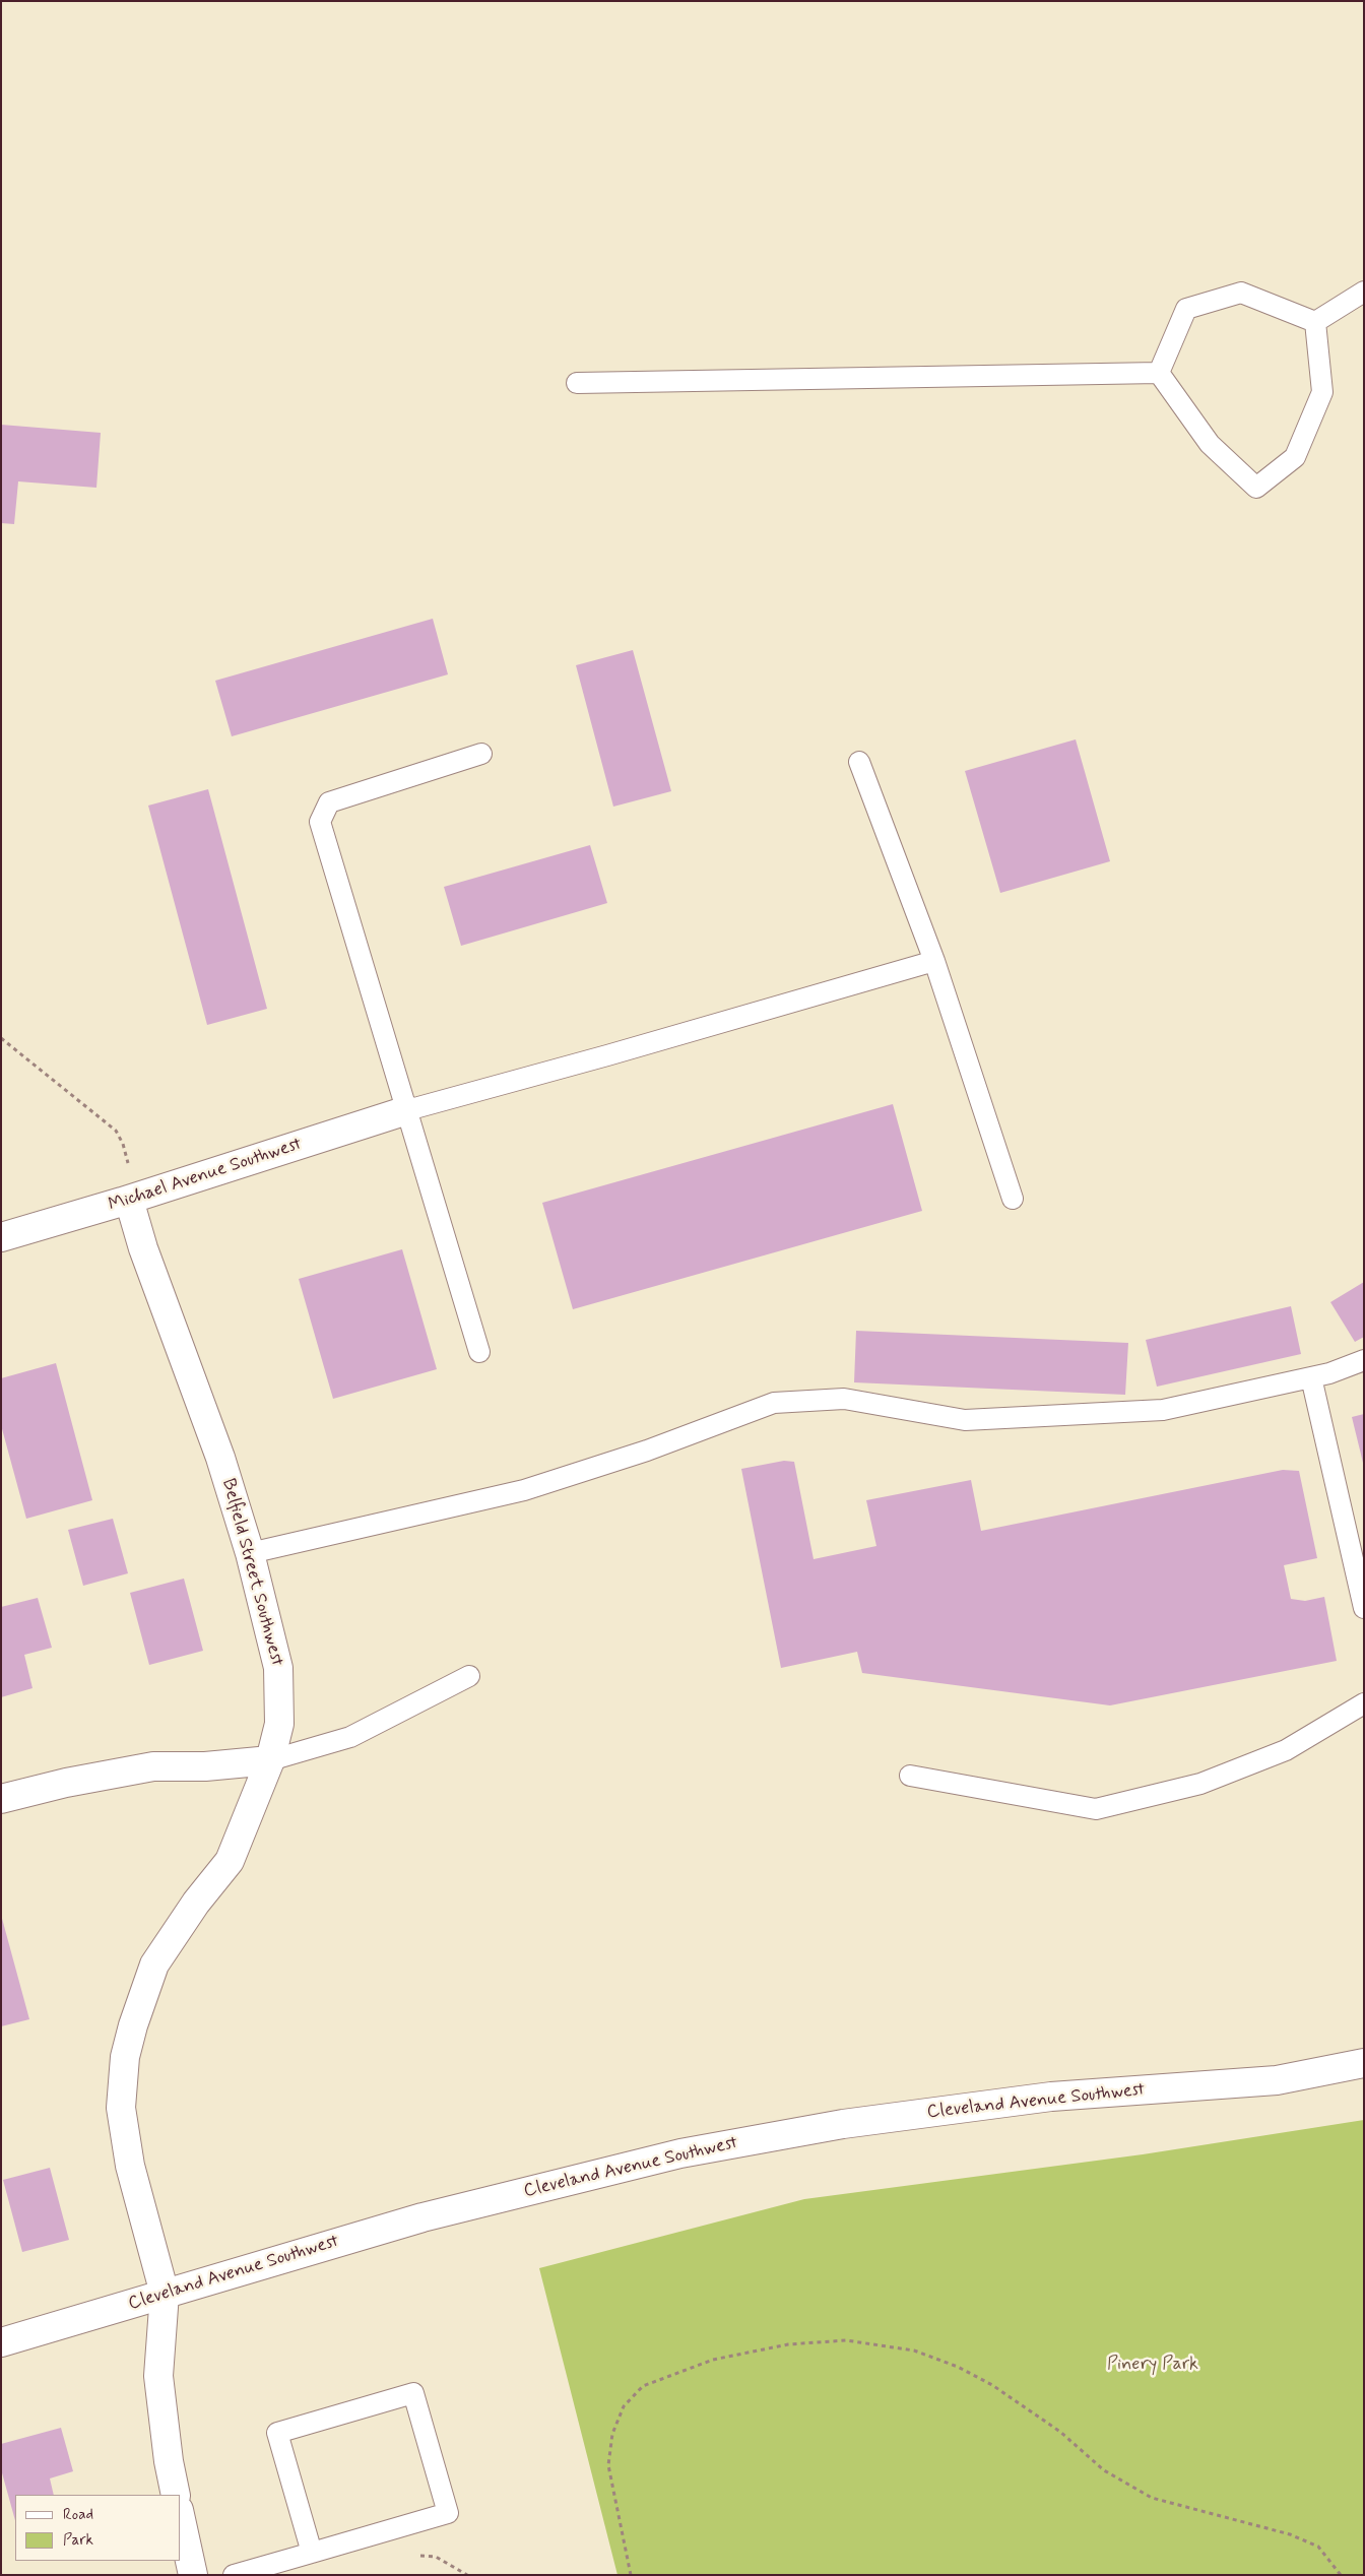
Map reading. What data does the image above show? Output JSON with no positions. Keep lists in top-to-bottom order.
{
  "streets": {
    "street": ["Michael Avenue Southwest", "Belfield Street Southwest", "Cleveland Avenue Southwest"]
  },
  "crossings": [
    ["Michael Avenue Southwest", "Belfield Street Southwest"],
    ["Belfield Street Southwest", "Cleveland Avenue Southwest"]
  ],
  "parks": ["Pinery Park"],
  "legend": ["Road", "Park"]
}
